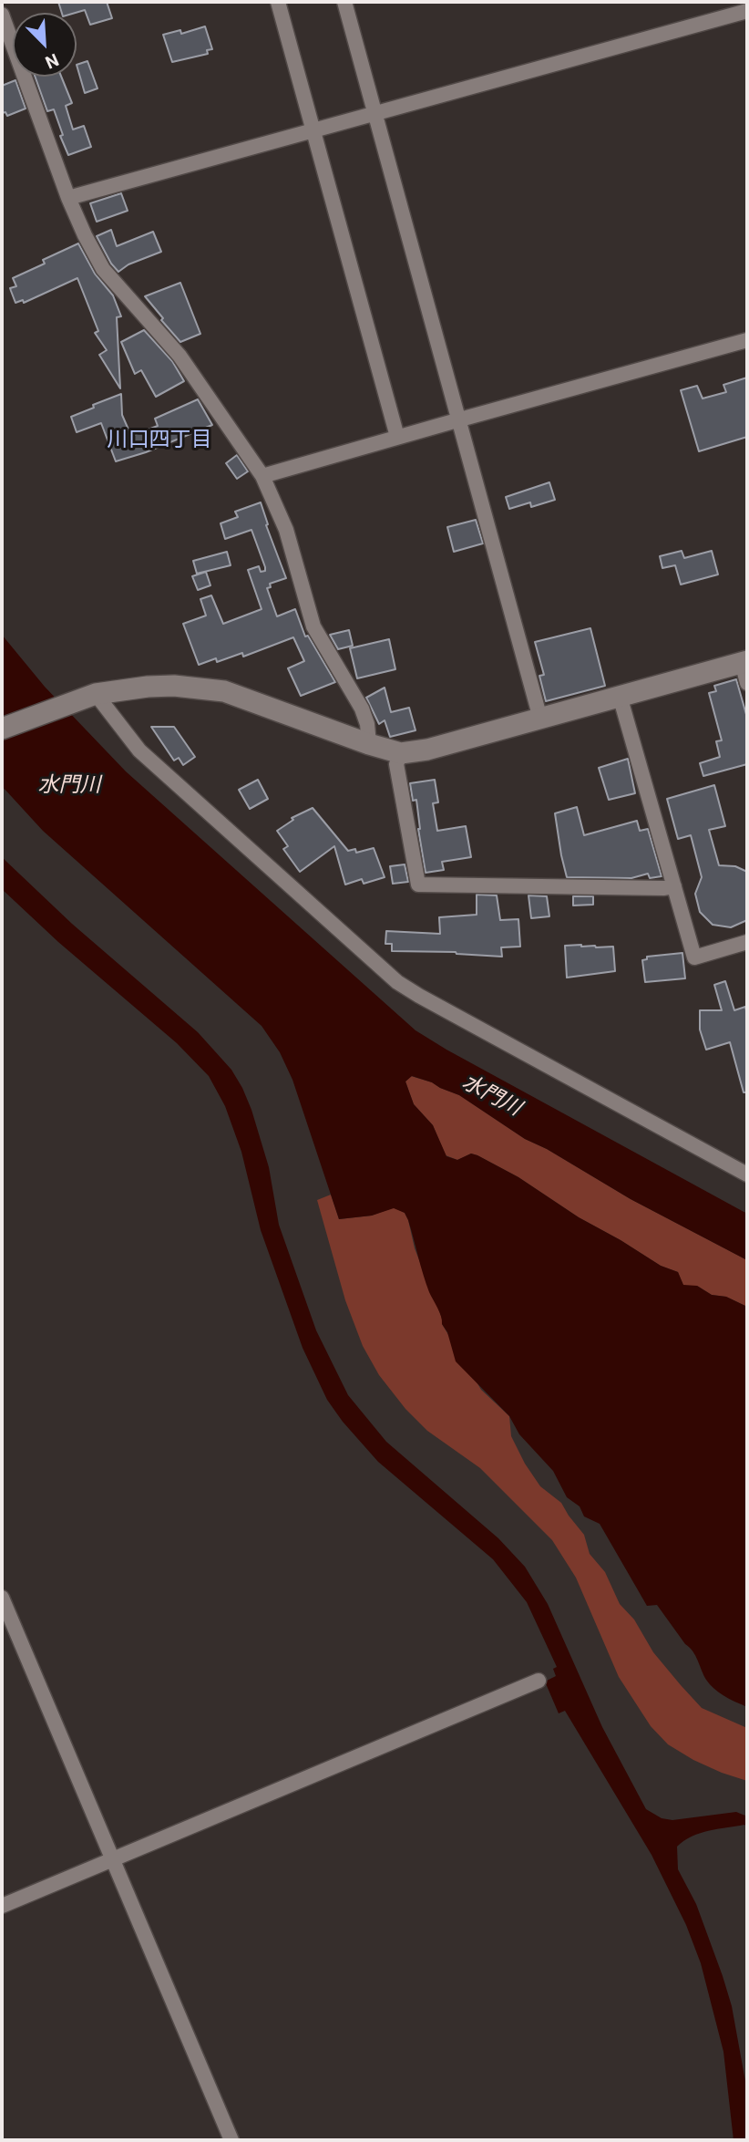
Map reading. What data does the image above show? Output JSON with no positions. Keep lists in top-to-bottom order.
{
  "districts": ["川口四丁目"],
  "water": ["水門川"],
  "north": "bottom right"
}
